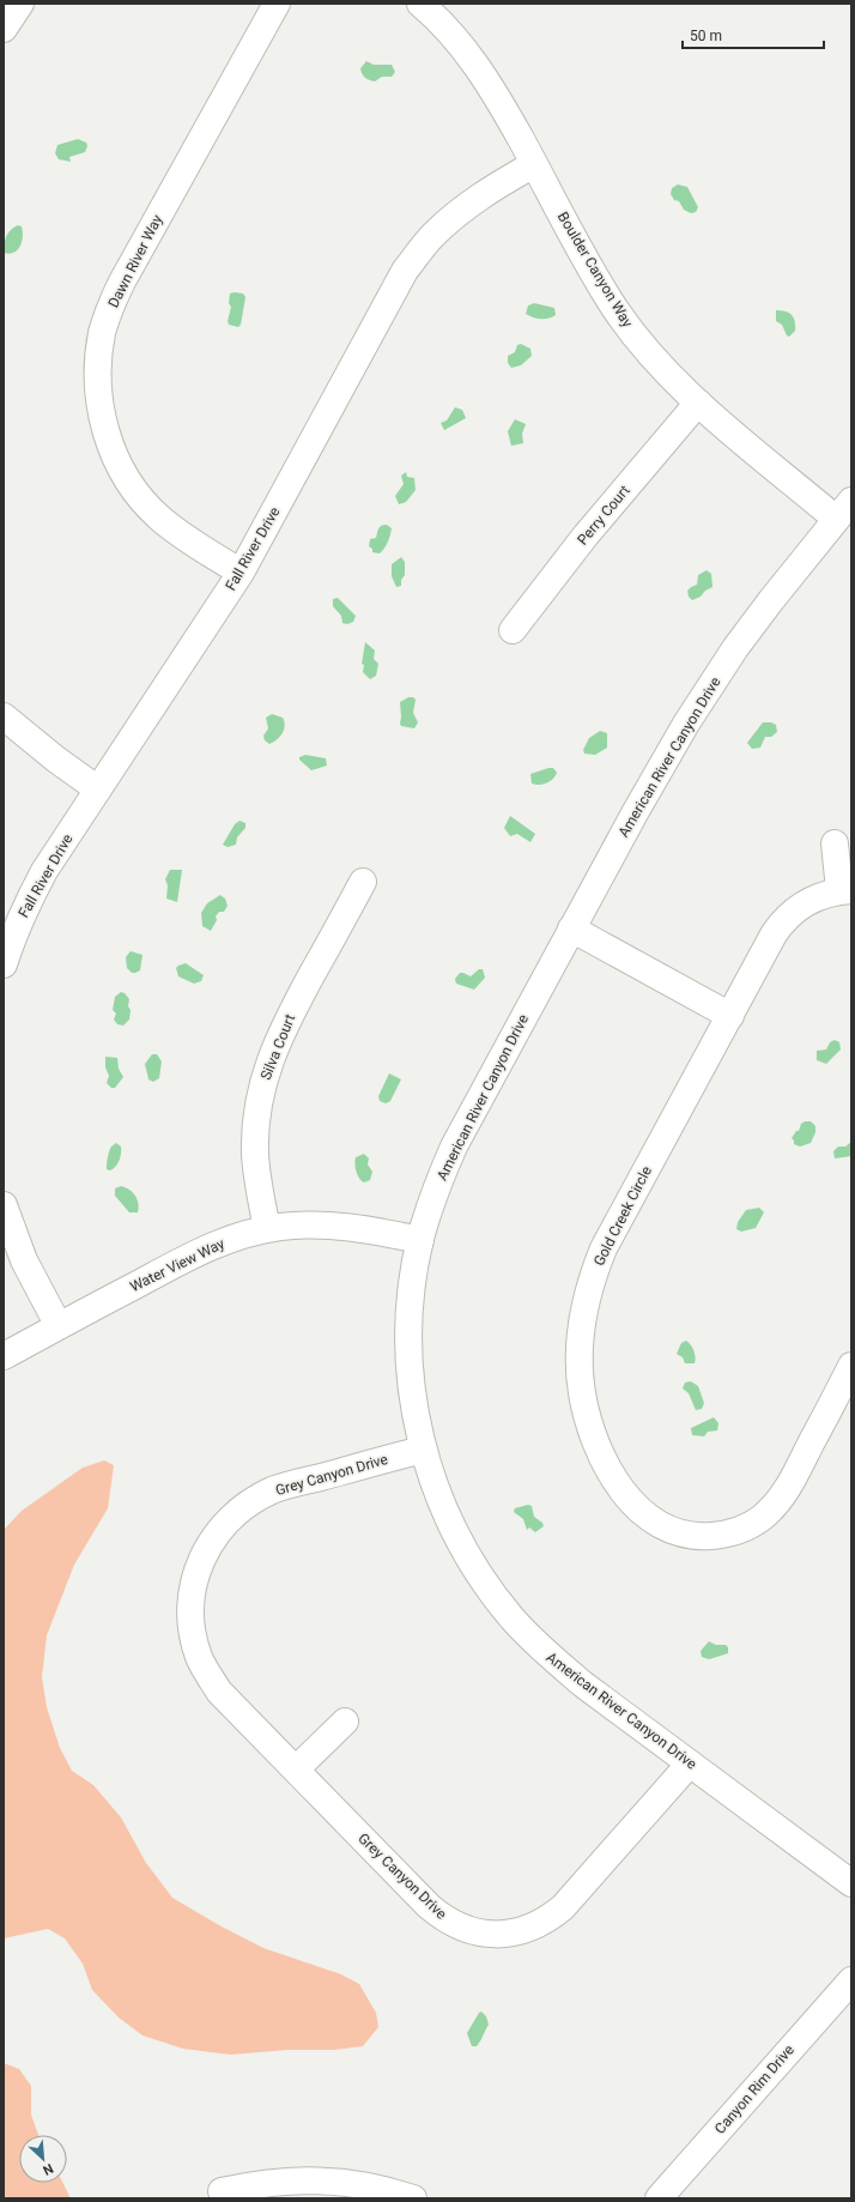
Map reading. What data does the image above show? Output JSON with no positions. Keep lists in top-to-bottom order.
{
  "streets": {
    "street": [
      "Dawn River Way",
      "Boulder Canyon Way",
      "Perry Court",
      "Fall River Drive",
      "American River Canyon Drive",
      "Silva Court",
      "Gold Creek Circle",
      "Water View Way",
      "Grey Canyon Drive",
      "Canyon Rim Drive"
    ]
  },
  "crossings": [
    ["Dawn River Way", "Fall River Drive"],
    ["Boulder Canyon Way", "Perry Court"],
    ["Boulder Canyon Way", "Fall River Drive"],
    ["Boulder Canyon Way", "American River Canyon Drive"],
    ["American River Canyon Drive", "Water View Way"],
    ["American River Canyon Drive", "Grey Canyon Drive"],
    ["Silva Court", "Water View Way"]
  ],
  "scale_bar": "50 m",
  "north": "bottom right"
}
